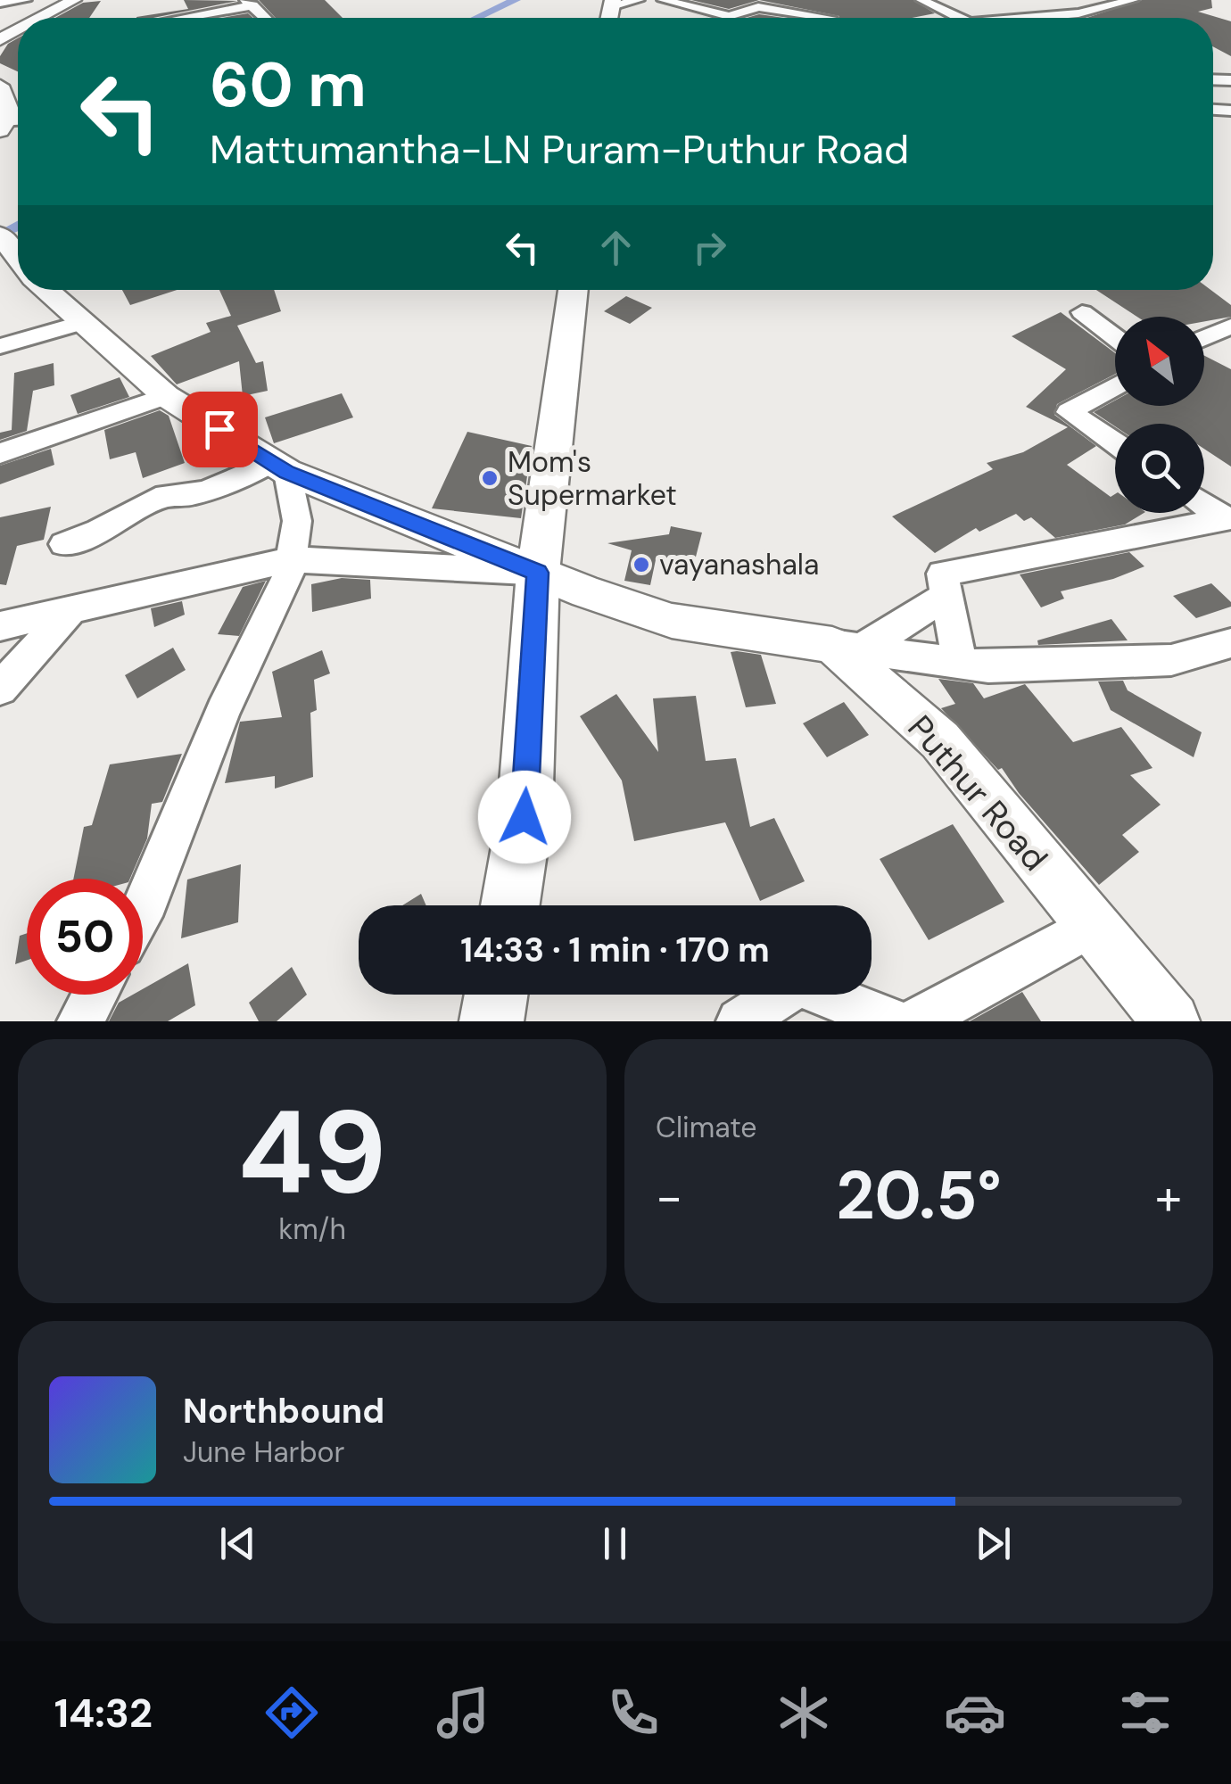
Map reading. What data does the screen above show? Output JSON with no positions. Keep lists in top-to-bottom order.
{
  "streets": {
    "street": ["Puthur Road"]
  },
  "places": ["Mom's Supermarket", "vayanashala"],
  "north": "top left",
  "page": {
    "turn": ["60 m", "Mattumantha-LN Puram-Puthur Road"],
    "limit": "50",
    "trip": "14:33 · 1 min · 170 m",
    "tile": [
      ["49", "km/h"],
      "Climate"
    ],
    "heat": ["−", "20.5°", "+"],
    "song": ["Northbound", "June Harbor"],
    "tabs": "14:32"
  }
}
